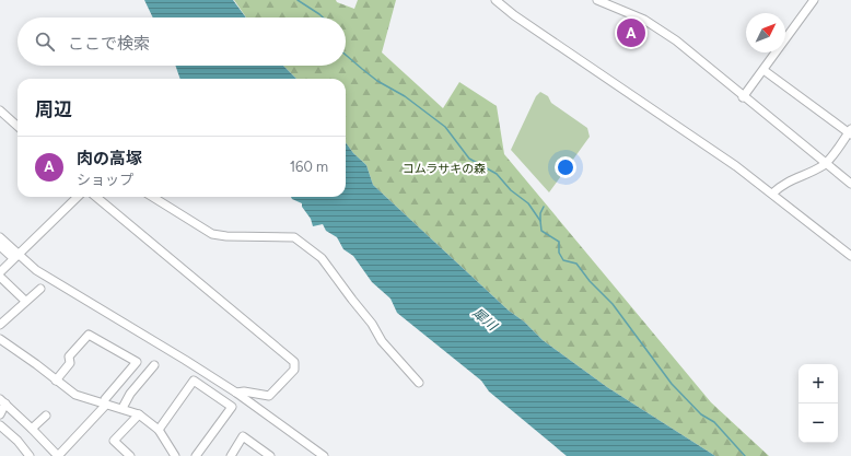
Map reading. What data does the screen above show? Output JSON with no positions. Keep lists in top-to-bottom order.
{
  "water": ["犀川"],
  "parks": ["コムラサキの森"],
  "north": "top right",
  "page": {
    "pins": "A",
    "search": "ここで検索",
    "heading": "周辺",
    "list": [
      {
        "mark": "A",
        "name": "肉の高塚",
        "note": "ショップ",
        "value": "160 m"
      }
    ],
    "map_buttons": ["+", "−"]
  }
}
